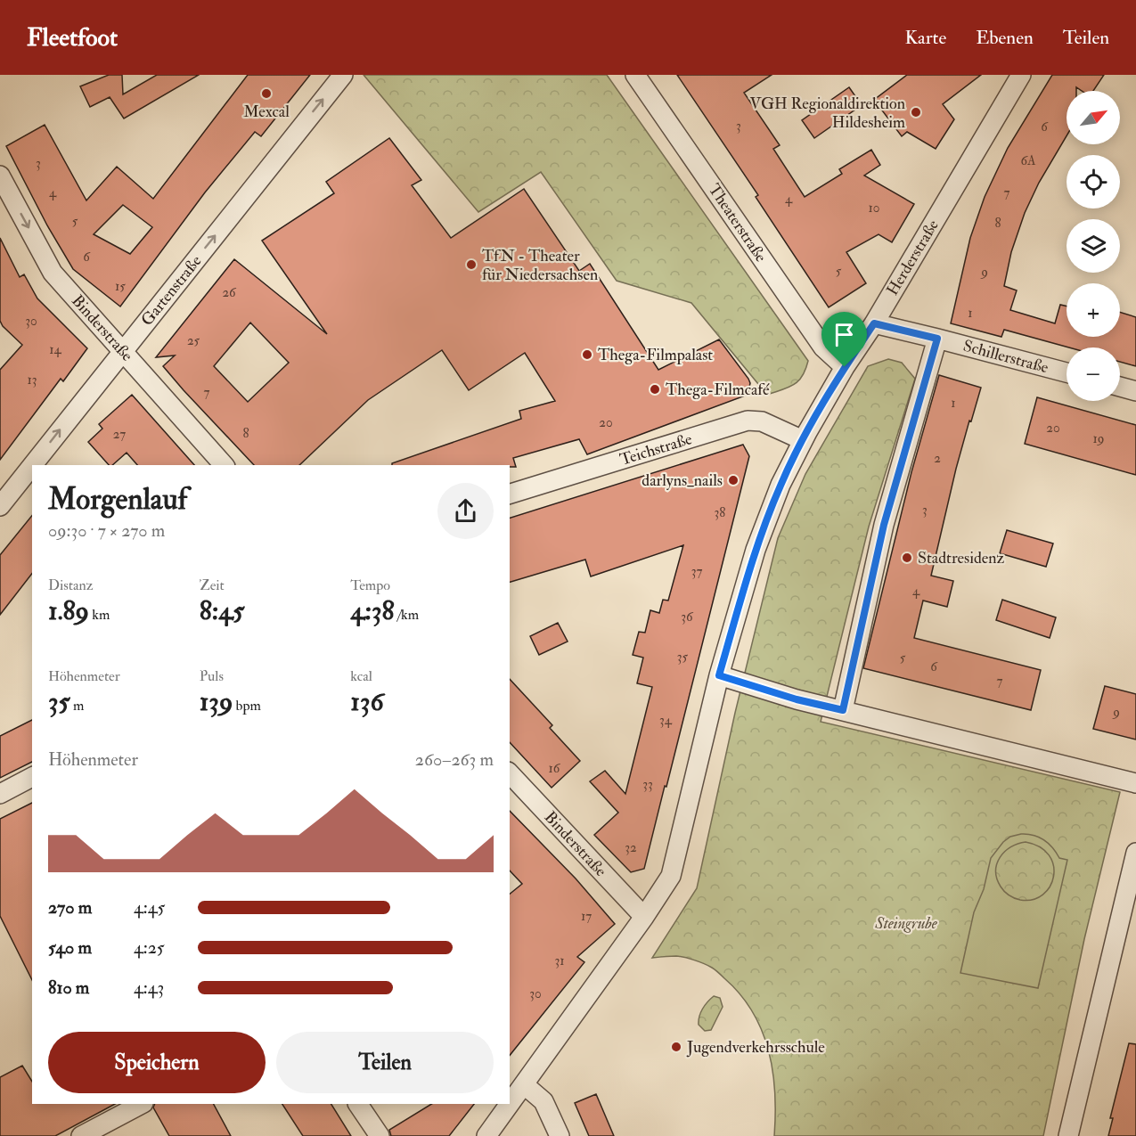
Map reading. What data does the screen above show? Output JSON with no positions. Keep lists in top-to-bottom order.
{
  "streets": {
    "street": [
      "Theaterstraße",
      "Herderstraße",
      "Gartenstraße",
      "Binderstraße",
      "Schillerstraße",
      "Teichstraße"
    ]
  },
  "crossings": [
    ["Theaterstraße", "Herderstraße"],
    ["Herderstraße", "Schillerstraße"],
    ["Herderstraße", "Teichstraße"],
    ["Gartenstraße", "Binderstraße"]
  ],
  "one_way": ["Gartenstraße", "Binderstraße"],
  "parks": ["Steingrube"],
  "places": [
    "Mexcal",
    "VGH Regionaldirektion Hildesheim",
    "TfN - Theater für Niedersachsen",
    "Thega-Filmpalast",
    "Thega-Filmcafé",
    "darlyns_nails",
    "Stadtresidenz",
    "Jugendverkehrsschule"
  ],
  "house_numbers": [
    "3",
    "6",
    "6A",
    "3",
    "4",
    "7",
    "4",
    "10",
    "5",
    "8",
    "6",
    "5",
    "9",
    "15",
    "26",
    "1",
    "30",
    "25",
    "14",
    "13",
    "7",
    "1",
    "20",
    "20",
    "8",
    "27",
    "19",
    "2",
    "3",
    "38",
    "37",
    "4",
    "36",
    "35",
    "5",
    "6",
    "7",
    "9",
    "34",
    "16",
    "33",
    "32",
    "17",
    "31",
    "30"
  ],
  "north": "top right",
  "page": {
    "header": "Fleetfoot",
    "nav": ["Karte", "Ebenen", "Teilen"],
    "map_buttons": ["+", "−"],
    "heading": ["Morgenlauf", "09:30 · 7 × 270 m"],
    "stats": [
      ["Distanz", "1.89 km"],
      ["Zeit", "8:45"],
      ["Tempo", "4:38 /km"],
      ["Höhenmeter", "35 m"],
      ["Puls", "139 bpm"],
      ["kcal", "136"]
    ],
    "chart": ["Höhenmeter", "260–263 m"],
    "list": [
      {
        "name": "270 m",
        "note": "4:45"
      },
      {
        "name": "540 m",
        "note": "4:25"
      },
      {
        "name": "810 m",
        "note": "4:43"
      }
    ],
    "buttons": ["Speichern", "Teilen"]
  }
}
